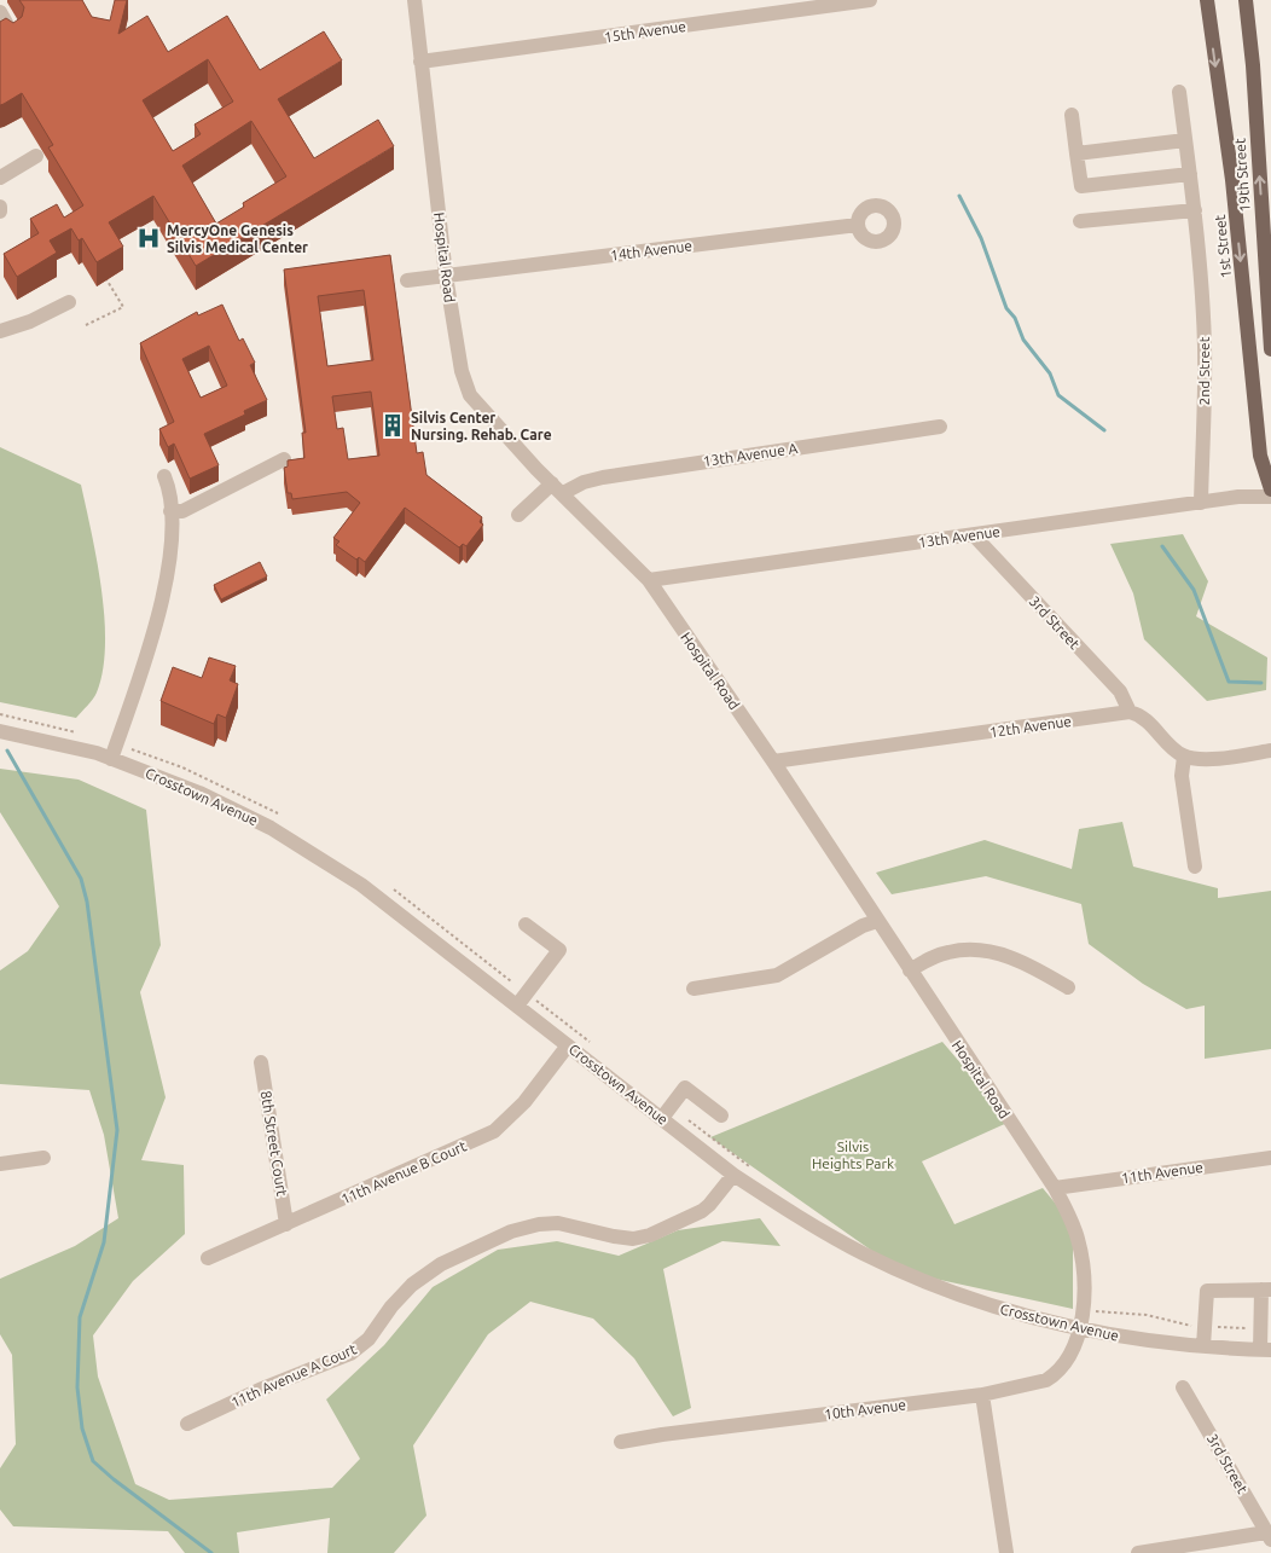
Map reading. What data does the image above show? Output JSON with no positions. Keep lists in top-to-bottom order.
{
  "streets": {
    "main road": ["19th Street", "1st Street"],
    "street": [
      "15th Avenue",
      "14th Avenue",
      "Hospital Road",
      "2nd Street",
      "13th Avenue A",
      "13th Avenue",
      "3rd Street",
      "12th Avenue",
      "Crosstown Avenue",
      "8th Street Court",
      "11th Avenue B Court",
      "11th Avenue",
      "11th Avenue A Court",
      "10th Avenue"
    ]
  },
  "crossings": [
    ["15th Avenue", "Hospital Road"],
    ["14th Avenue", "Hospital Road"],
    ["Hospital Road", "13th Avenue A"],
    ["Hospital Road", "13th Avenue"],
    ["Hospital Road", "12th Avenue"],
    ["Hospital Road", "Crosstown Avenue"],
    ["Hospital Road", "11th Avenue"],
    ["Hospital Road", "10th Avenue"],
    ["2nd Street", "13th Avenue"],
    ["13th Avenue", "3rd Street"],
    ["3rd Street", "12th Avenue"],
    ["Crosstown Avenue", "11th Avenue B Court"],
    ["Crosstown Avenue", "11th Avenue A Court"],
    ["Crosstown Avenue", "10th Avenue"],
    ["8th Street Court", "11th Avenue B Court"]
  ],
  "one_way": ["19th Street", "1st Street"],
  "parks": ["Silvis Heights Park"],
  "places": {
    "hospital": ["MercyOne Genesis Silvis Medical Center"],
    "building": ["Silvis Center Nursing. Rehab. Care"]
  }
}
